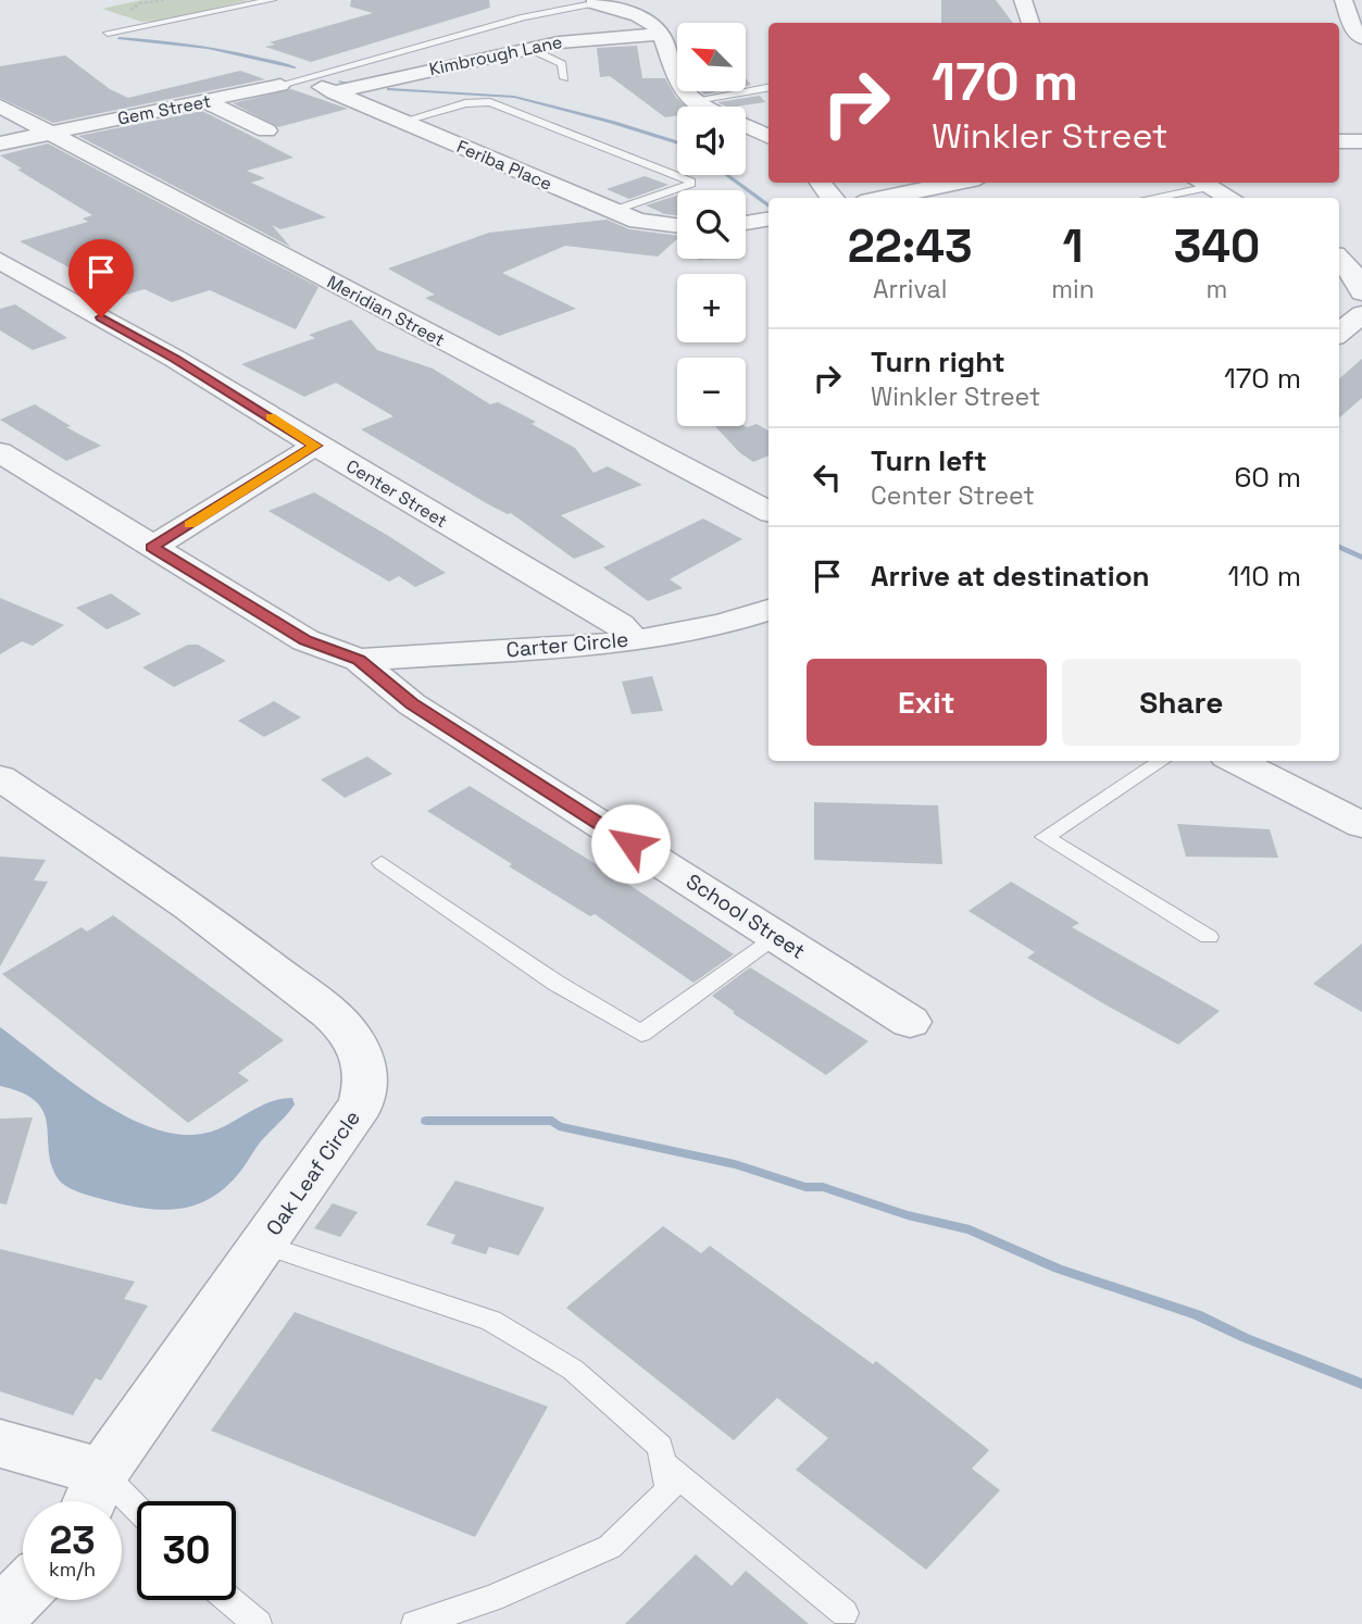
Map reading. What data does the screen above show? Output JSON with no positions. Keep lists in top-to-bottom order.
{
  "streets": {
    "street": [
      "Kimbrough Lane",
      "Gem Street",
      "Feriba Place",
      "Meridian Street",
      "Center Street",
      "Carter Circle",
      "School Street",
      "Oak Leaf Circle"
    ]
  },
  "crossings": [
    ["Kimbrough Lane", "Feriba Place"],
    ["Gem Street", "Meridian Street"],
    ["Center Street", "Carter Circle"],
    ["Carter Circle", "School Street"]
  ],
  "north": "top left",
  "page": {
    "map_buttons": ["+", "−"],
    "turn": ["170 m", "Winkler Street"],
    "eta": [
      "22:43",
      "Arrival",
      "1",
      "min",
      "340",
      "m"
    ],
    "list": [
      {
        "name": "Turn right",
        "note": "Winkler Street",
        "value": "170 m"
      },
      {
        "name": "Turn left",
        "note": "Center Street",
        "value": "60 m"
      },
      {
        "name": "Arrive at destination",
        "value": "110 m"
      }
    ],
    "buttons": ["Exit", "Share"],
    "speed": "23 km/h",
    "limit": "30"
  }
}
